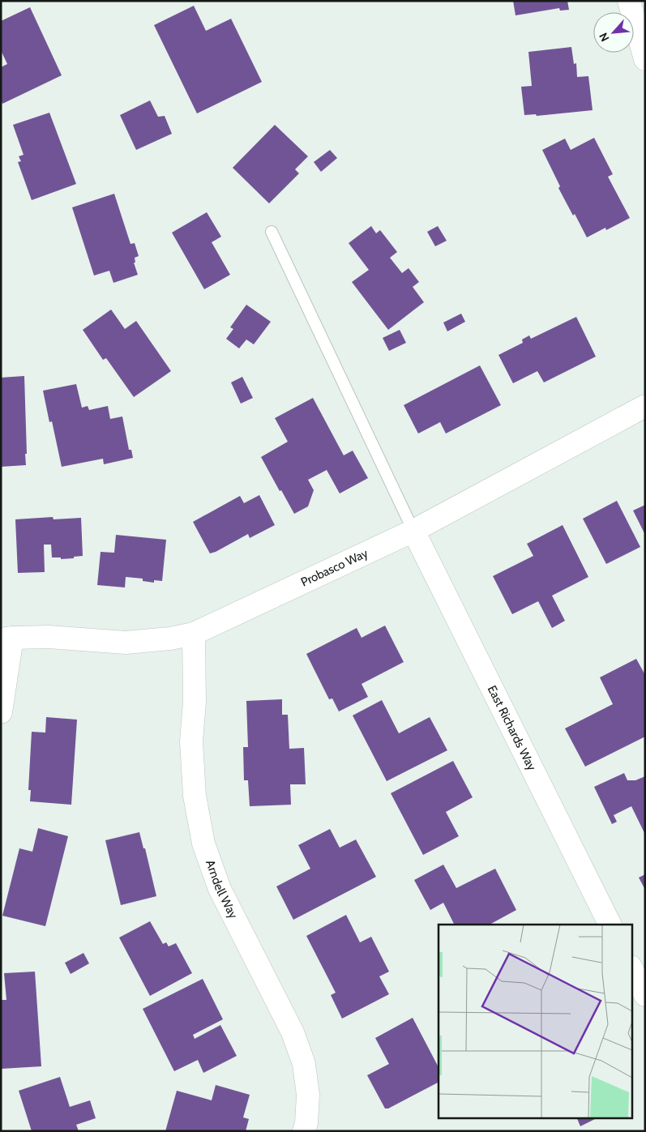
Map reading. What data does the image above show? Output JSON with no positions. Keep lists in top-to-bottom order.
{
  "streets": {
    "street": ["Probasco Way", "East Richards Way", "Arndell Way"]
  },
  "crossings": [
    ["Probasco Way", "East Richards Way"],
    ["Probasco Way", "Arndell Way"]
  ],
  "north": "bottom left"
}
